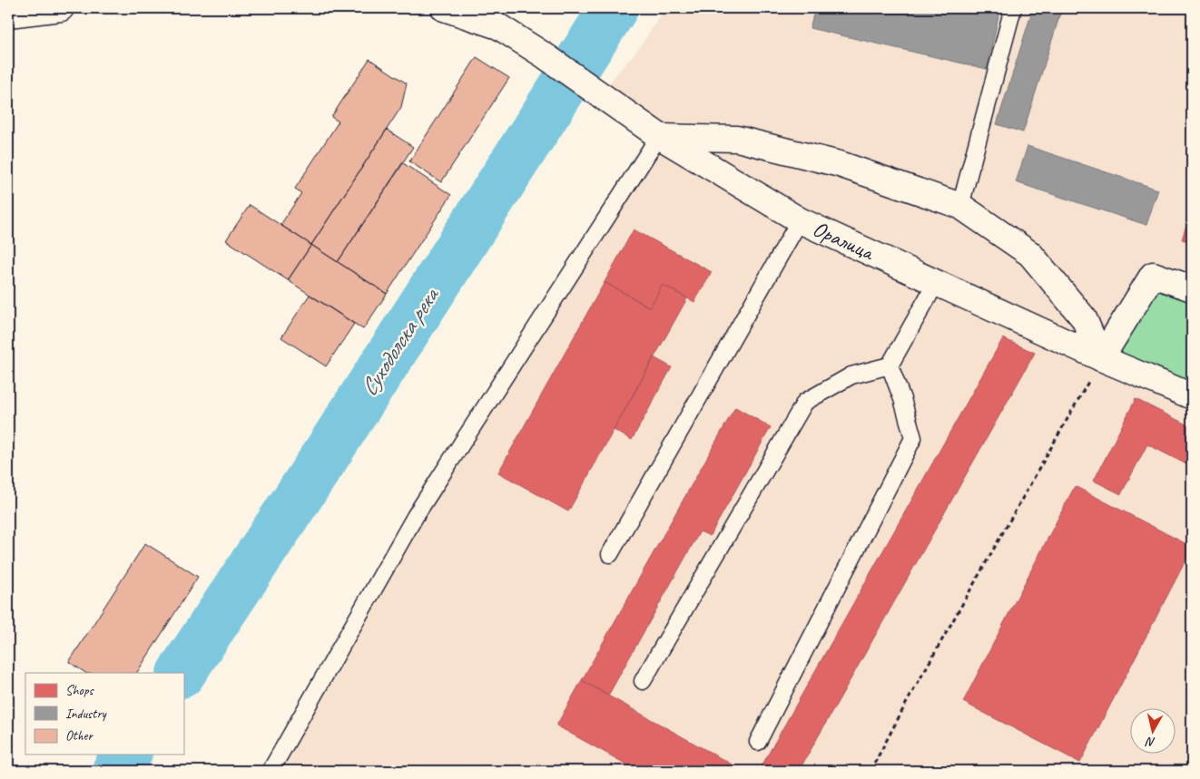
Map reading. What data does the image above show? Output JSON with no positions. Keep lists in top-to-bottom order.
{
  "streets": {
    "street": ["Оралица"]
  },
  "water": ["Суходолска река"],
  "legend": ["Shops", "Industry", "Other"],
  "north": "bottom"
}
